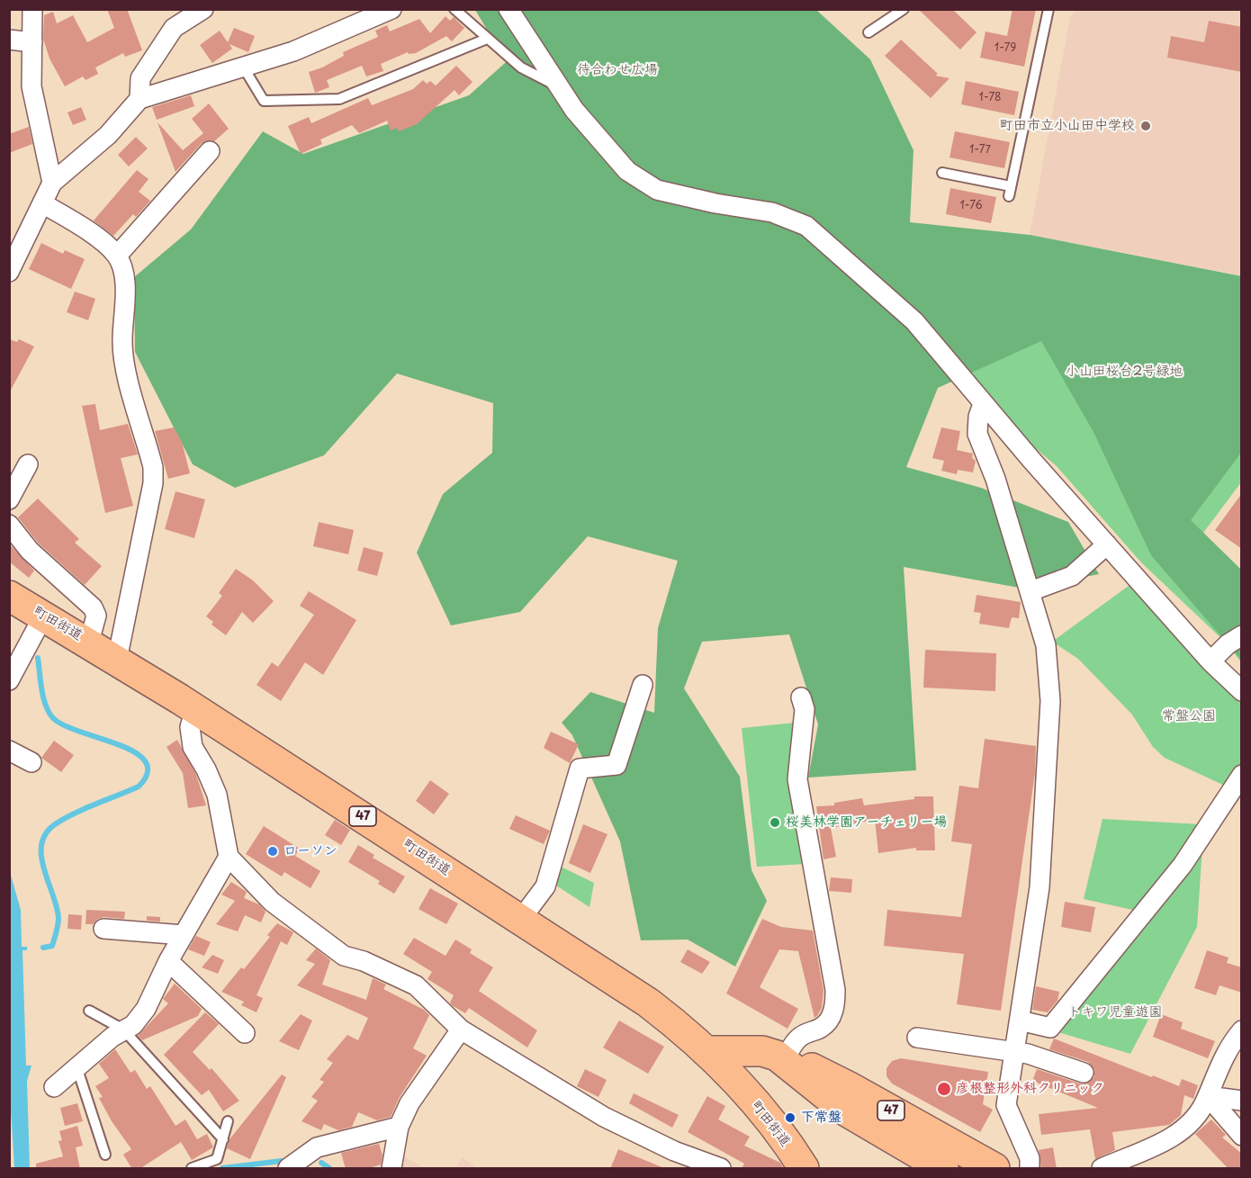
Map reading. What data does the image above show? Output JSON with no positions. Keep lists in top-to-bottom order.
{
  "streets": {
    "main road": ["町田街道", "47"]
  },
  "crossings": [
    ["町田街道", "47"]
  ],
  "parks": [
    "待合わせ広場",
    "小山田桜台2号緑地",
    "常盤公園",
    "トキワ児童遊園"
  ],
  "places": [
    "町田市立小山田中学校",
    "桜美林学園アーチェリー場",
    "ローソン",
    "彦根整形外科クリニック",
    "下常盤"
  ],
  "house_numbers": [
    "1-79",
    "1-78",
    "1-77",
    "1-76"
  ]
}
